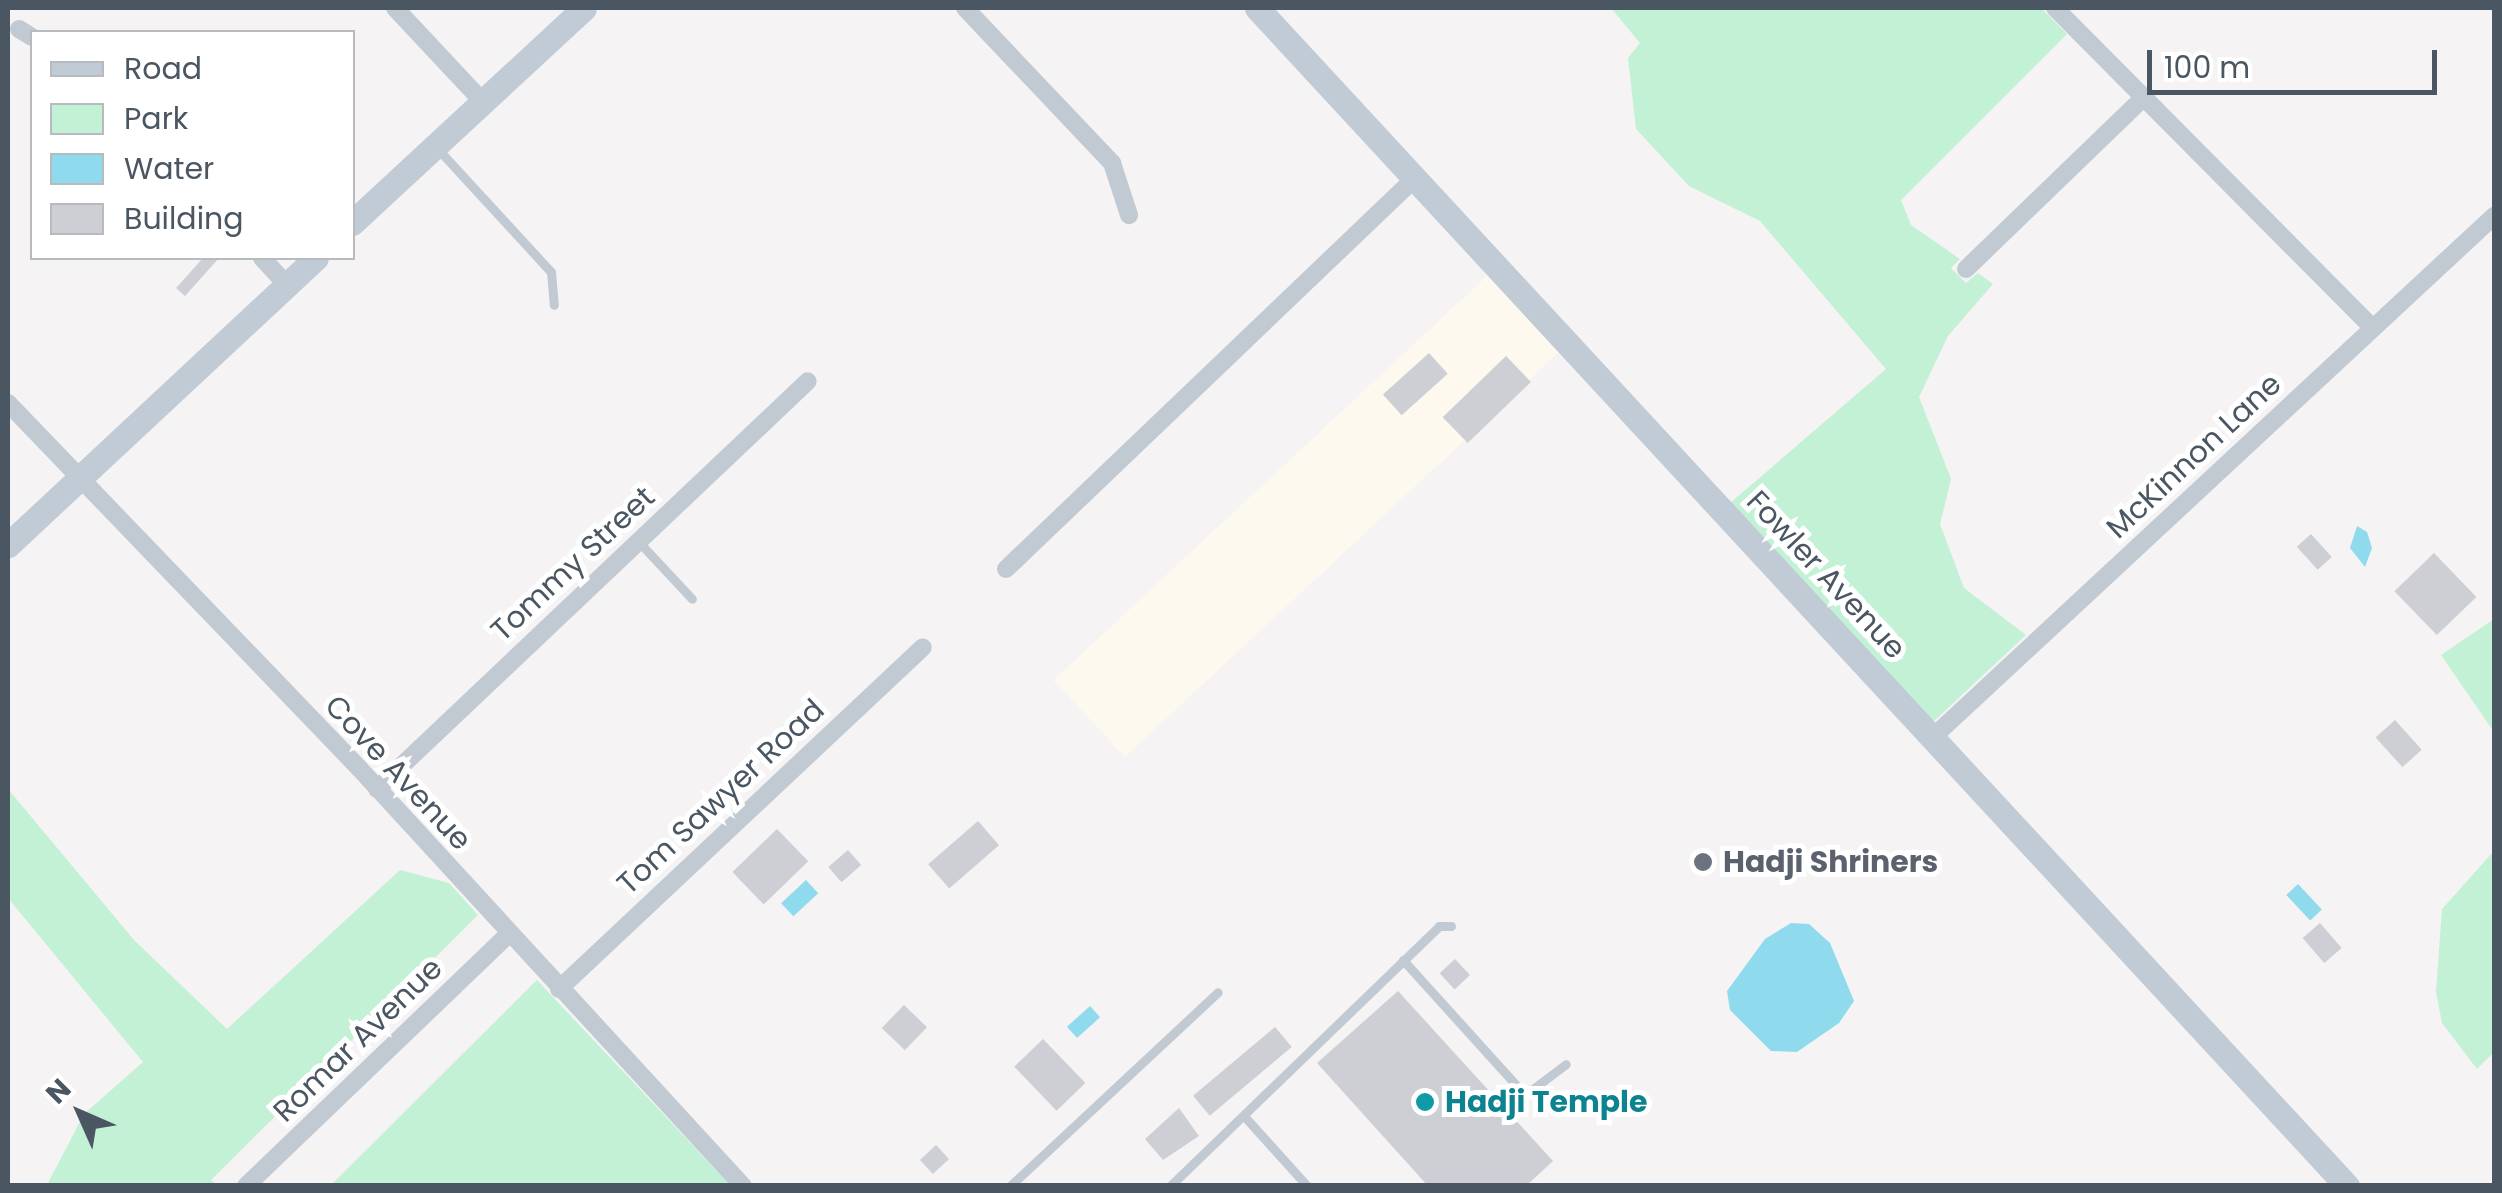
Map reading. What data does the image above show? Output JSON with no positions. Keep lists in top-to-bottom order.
{
  "streets": {
    "street": [
      "McKinnon Lane",
      "Tommy Street",
      "Fowler Avenue",
      "Cove Avenue",
      "Tom Sawyer Road",
      "Romar Avenue"
    ]
  },
  "crossings": [
    ["McKinnon Lane", "Fowler Avenue"],
    ["Tommy Street", "Cove Avenue"],
    ["Cove Avenue", "Tom Sawyer Road"],
    ["Cove Avenue", "Romar Avenue"]
  ],
  "places": ["Hadji Shriners", "Hadji Temple"],
  "legend": [
    "Road",
    "Park",
    "Water",
    "Building"
  ],
  "scale_bar": "100 m",
  "north": "top left"
}
